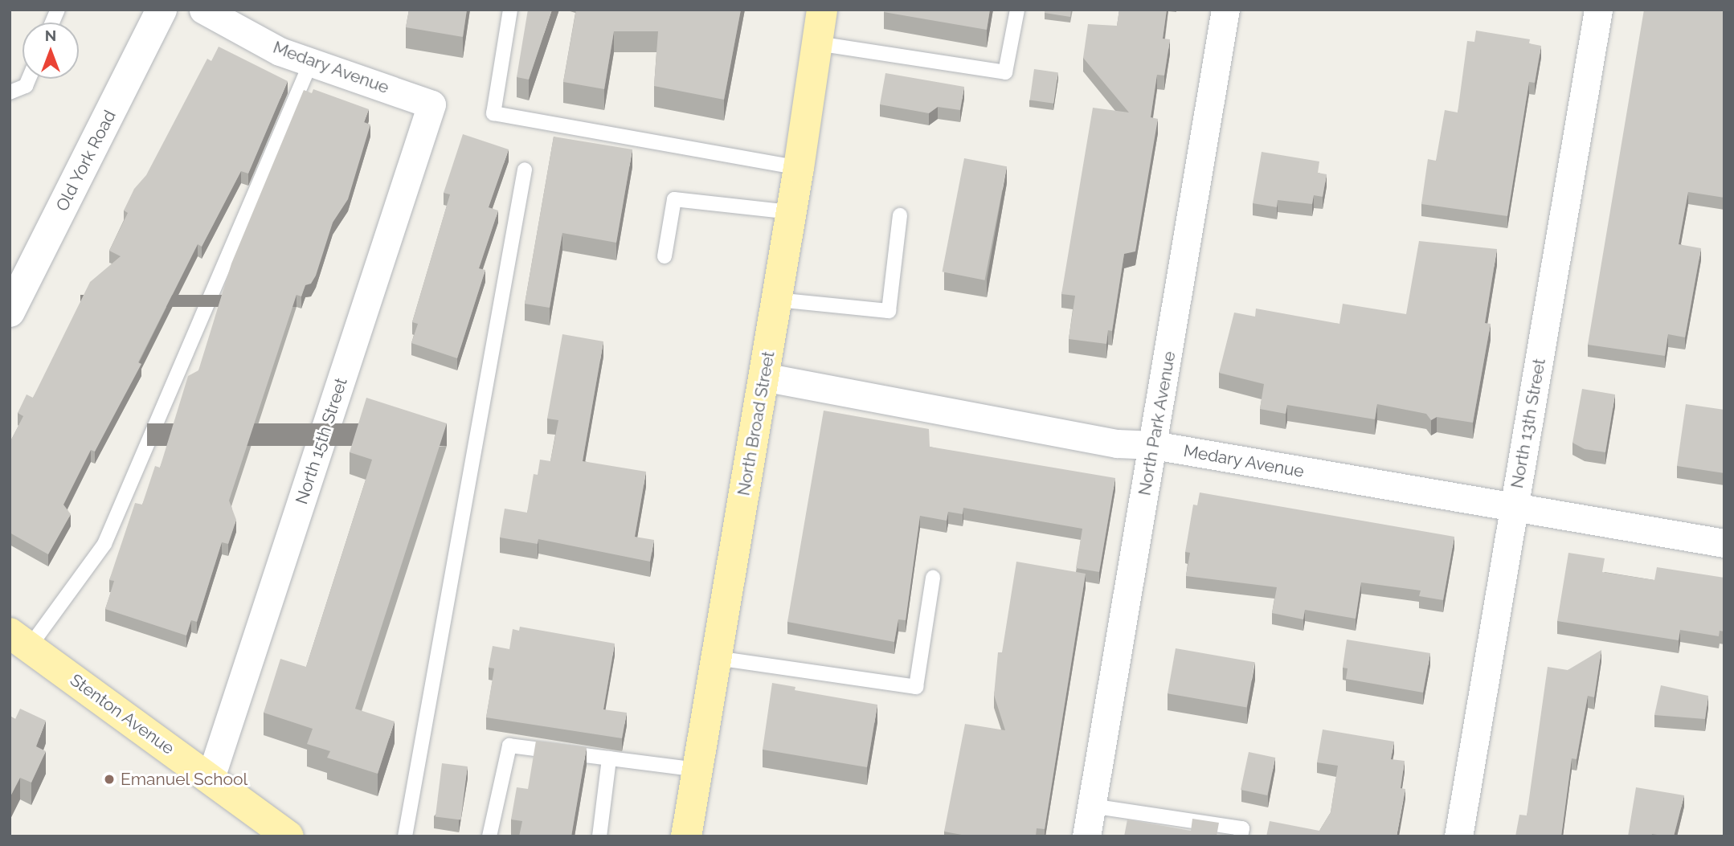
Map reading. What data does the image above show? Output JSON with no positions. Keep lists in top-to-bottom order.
{
  "streets": {
    "main road": ["North Broad Street", "Stenton Avenue"],
    "street": [
      "Medary Avenue",
      "Old York Road",
      "North Park Avenue",
      "North 13th Street",
      "North 15th Street"
    ]
  },
  "crossings": [
    ["Medary Avenue", "North Broad Street"],
    ["Medary Avenue", "North Park Avenue"],
    ["Medary Avenue", "North 13th Street"],
    ["Medary Avenue", "North 15th Street"],
    ["North 15th Street", "Stenton Avenue"]
  ],
  "places": ["Emanuel School"],
  "north": "top"
}
